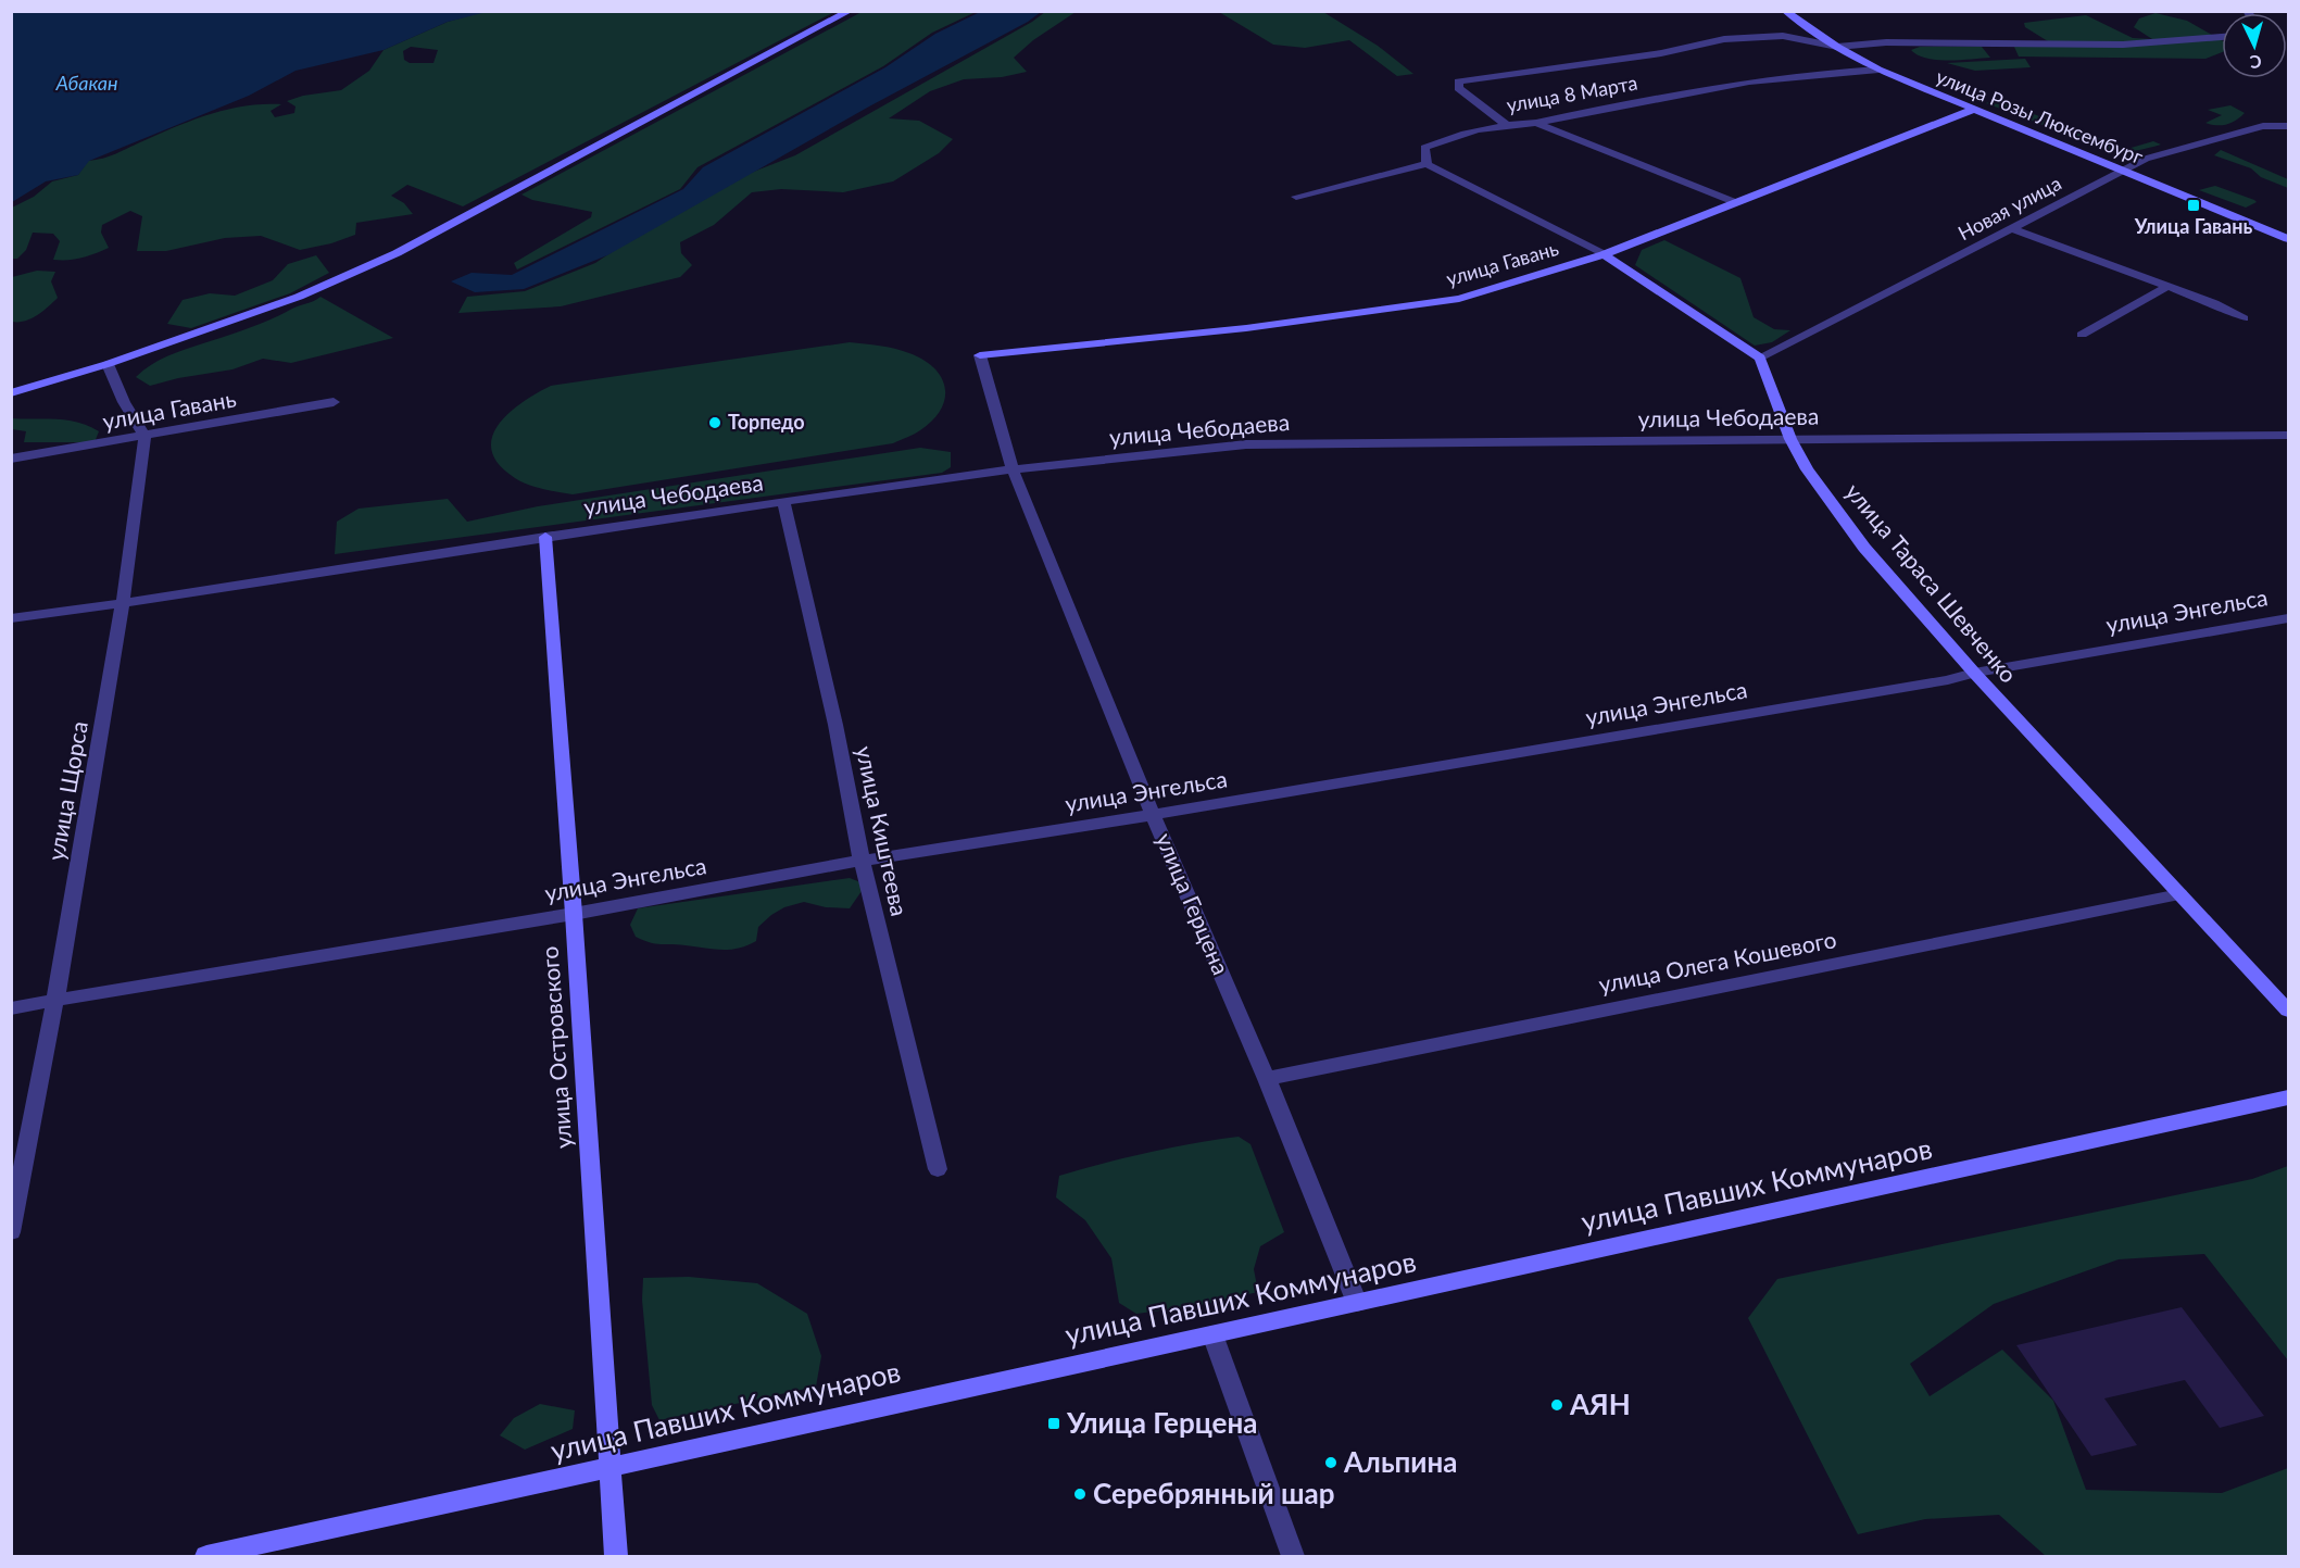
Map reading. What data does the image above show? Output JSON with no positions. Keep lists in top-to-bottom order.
{
  "streets": {
    "street": [
      "улица 8 Марта",
      "улица Розы Люксембург",
      "Новая улица",
      "улица Гавань",
      "улица Чебодаева",
      "улица Тараса Шевченко",
      "улица Энгельса",
      "улица Щорса",
      "улица Киштеева",
      "улица Герцена",
      "улица Олега Кошевого",
      "улица Островского",
      "улица Павших Коммунаров"
    ]
  },
  "crossings": [
    ["улица 8 Марта", "улица Розы Люксембург"],
    ["улица Розы Люксембург", "Новая улица"],
    ["улица Розы Люксембург", "улица Гавань"],
    ["Новая улица", "улица Тараса Шевченко"],
    ["улица Гавань", "улица Щорса"],
    ["улица Гавань", "улица Герцена"],
    ["улица Чебодаева", "улица Тараса Шевченко"],
    ["улица Чебодаева", "улица Щорса"],
    ["улица Чебодаева", "улица Киштеева"],
    ["улица Чебодаева", "улица Герцена"],
    ["улица Чебодаева", "улица Островского"],
    ["улица Тараса Шевченко", "улица Энгельса"],
    ["улица Тараса Шевченко", "улица Олега Кошевого"],
    ["улица Энгельса", "улица Щорса"],
    ["улица Энгельса", "улица Киштеева"],
    ["улица Энгельса", "улица Герцена"],
    ["улица Энгельса", "улица Островского"],
    ["улица Герцена", "улица Олега Кошевого"],
    ["улица Герцена", "улица Павших Коммунаров"],
    ["улица Островского", "улица Павших Коммунаров"]
  ],
  "water": ["Абакан"],
  "places": {
    "transit": ["Улица Гавань", "Улица Герцена"],
    "other": [
      "Торпедо",
      "АЯН",
      "Альпина",
      "Серебрянный шар"
    ]
  },
  "north": "bottom"
}
